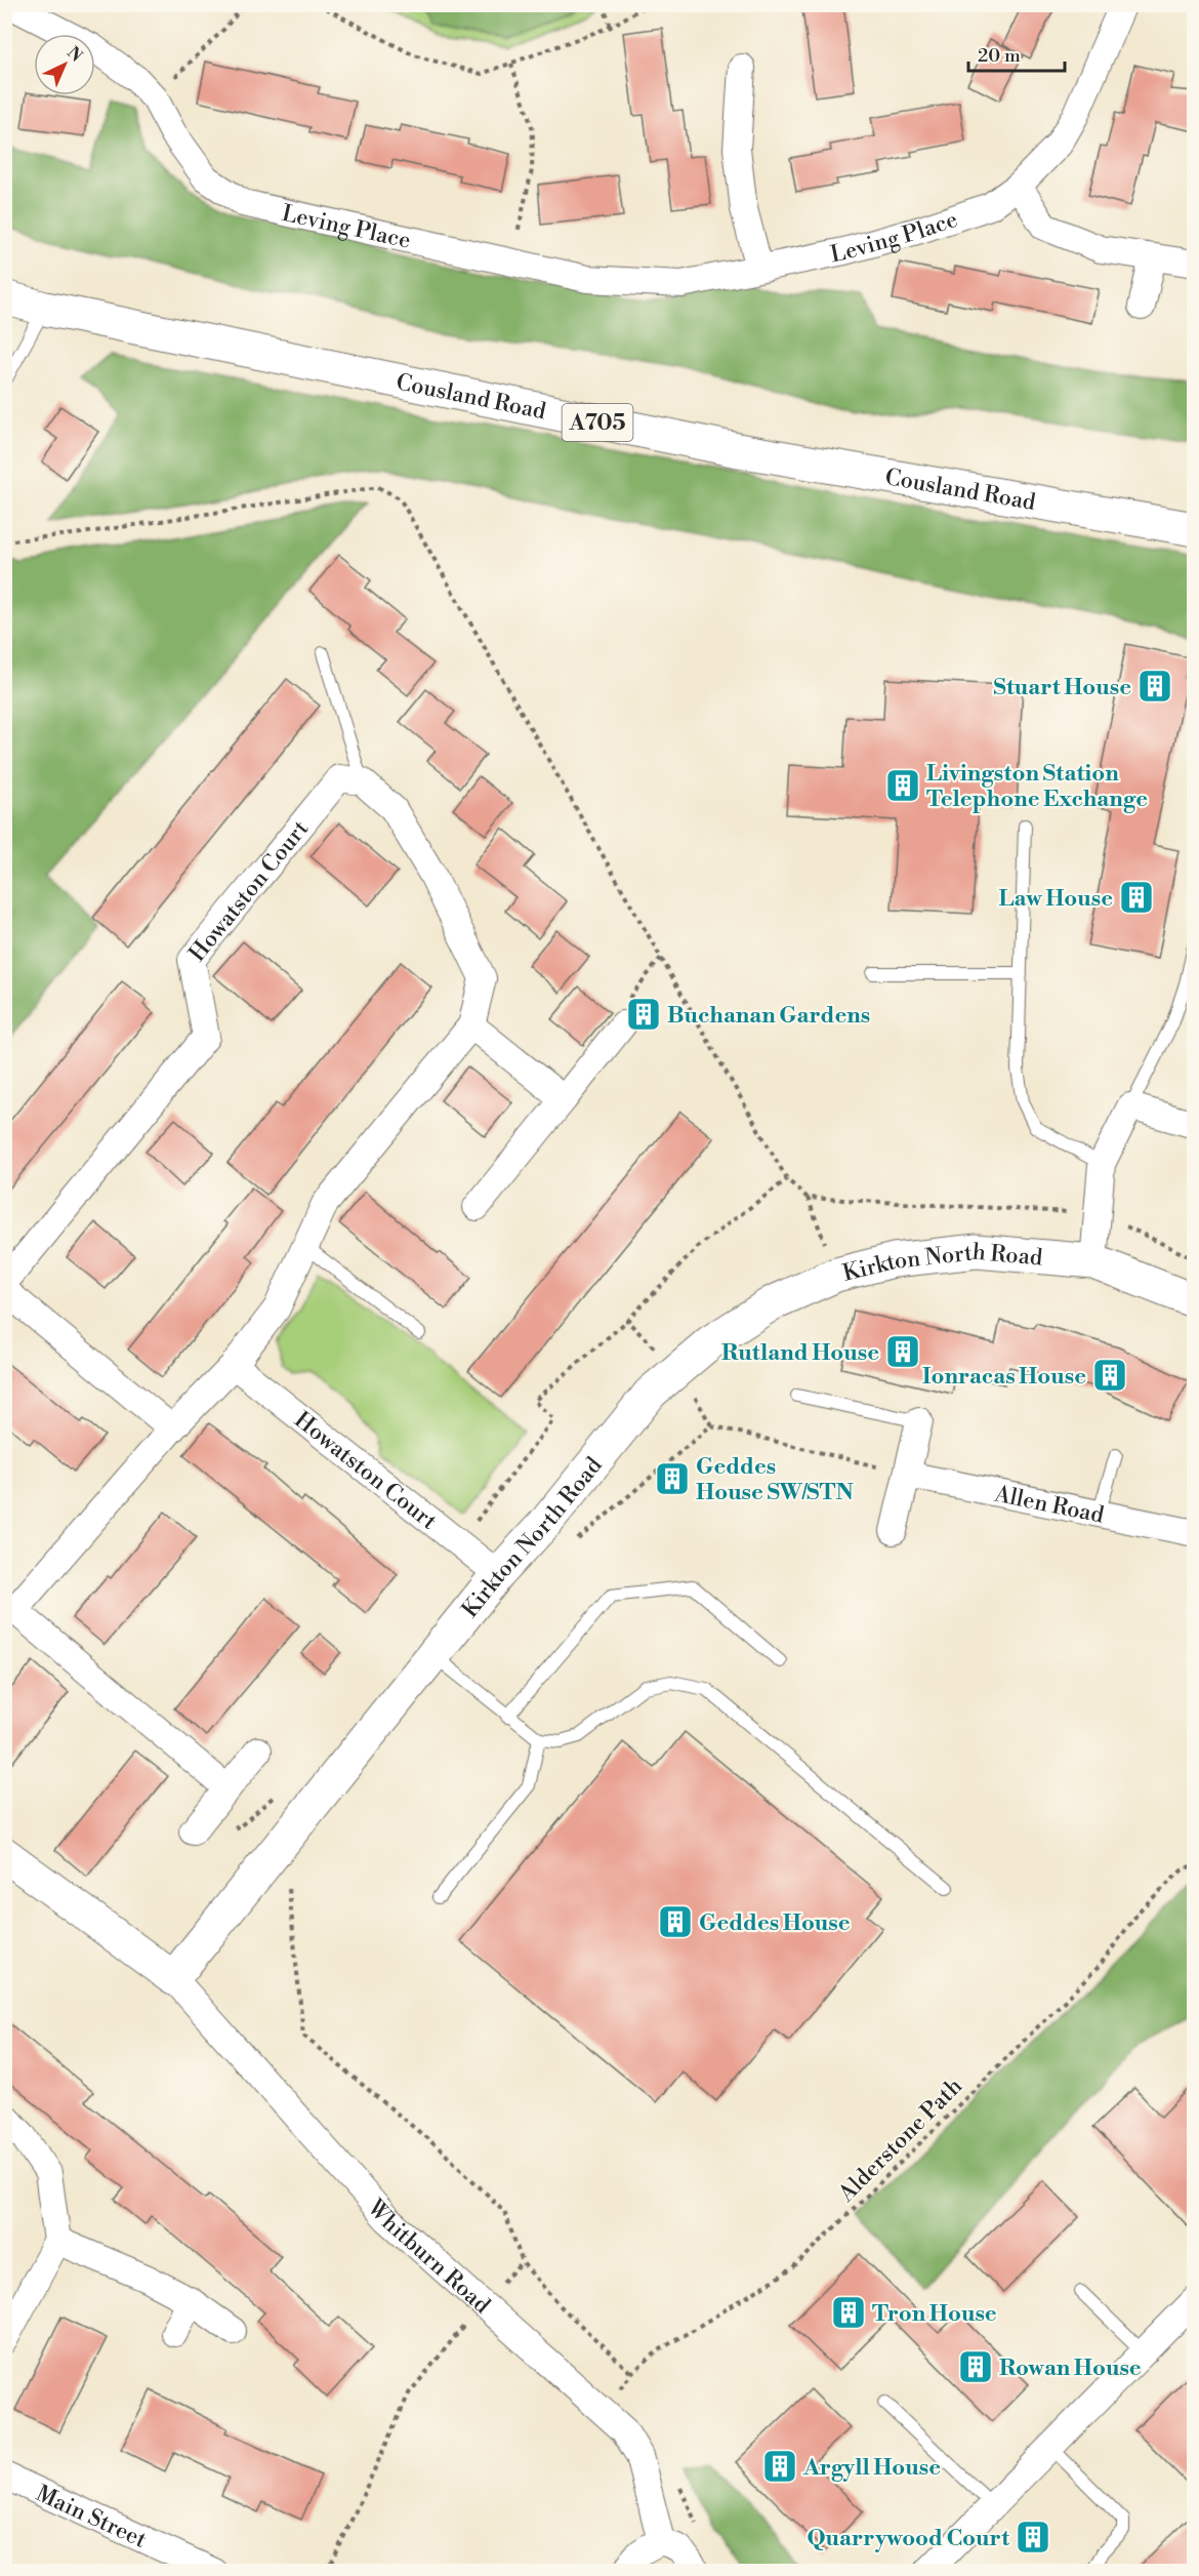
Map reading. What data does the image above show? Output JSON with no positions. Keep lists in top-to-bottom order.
{
  "streets": {
    "main road": ["Cousland Road", "A705", "Kirkton North Road"],
    "street": [
      "Leving Place",
      "Howatston Court",
      "Allen Road",
      "Whitburn Road",
      "Main Street"
    ],
    "path": ["Alderstone Path"]
  },
  "crossings": [
    ["Howatston Court", "Kirkton North Road"],
    ["Kirkton North Road", "Whitburn Road"],
    ["Alderstone Path", "Whitburn Road"]
  ],
  "places": {
    "building": [
      "Stuart House",
      "Livingston Station Telephone Exchange",
      "Law House",
      "Buchanan Gardens",
      "Rutland House",
      "Ionracas House",
      "Geddes House SW/STN",
      "Geddes House",
      "Tron House",
      "Rowan House",
      "Argyll House",
      "Quarrywood Court"
    ]
  },
  "scale_bar": "20 m",
  "north": "top right"
}
